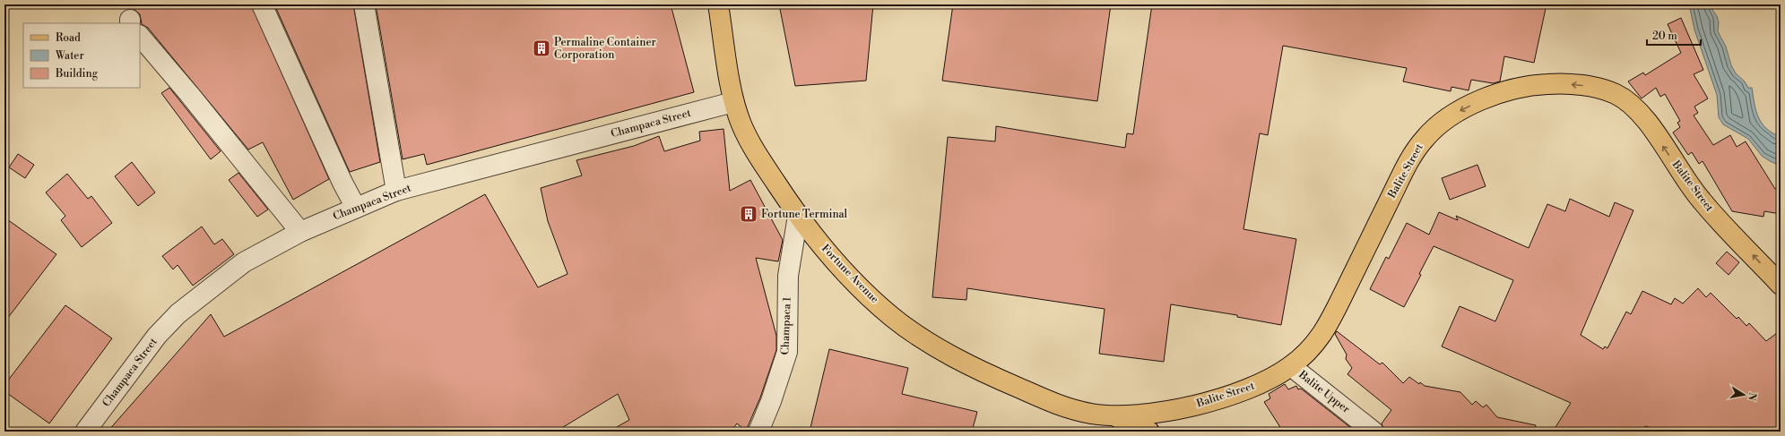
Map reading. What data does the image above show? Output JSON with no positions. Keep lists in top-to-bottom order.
{
  "streets": {
    "main road": ["Balite Street", "Fortune Avenue"],
    "street": ["Champaca Street", "Champaca 1", "Balite Upper"]
  },
  "crossings": [
    ["Champaca Street", "Fortune Avenue"],
    ["Balite Street", "Fortune Avenue"],
    ["Balite Street", "Balite Upper"],
    ["Fortune Avenue", "Champaca 1"]
  ],
  "places": {
    "building": ["Permaline Container Corporation", "Fortune Terminal"]
  },
  "legend": ["Road", "Water", "Building"],
  "scale_bar": "20 m",
  "north": "right"
}
